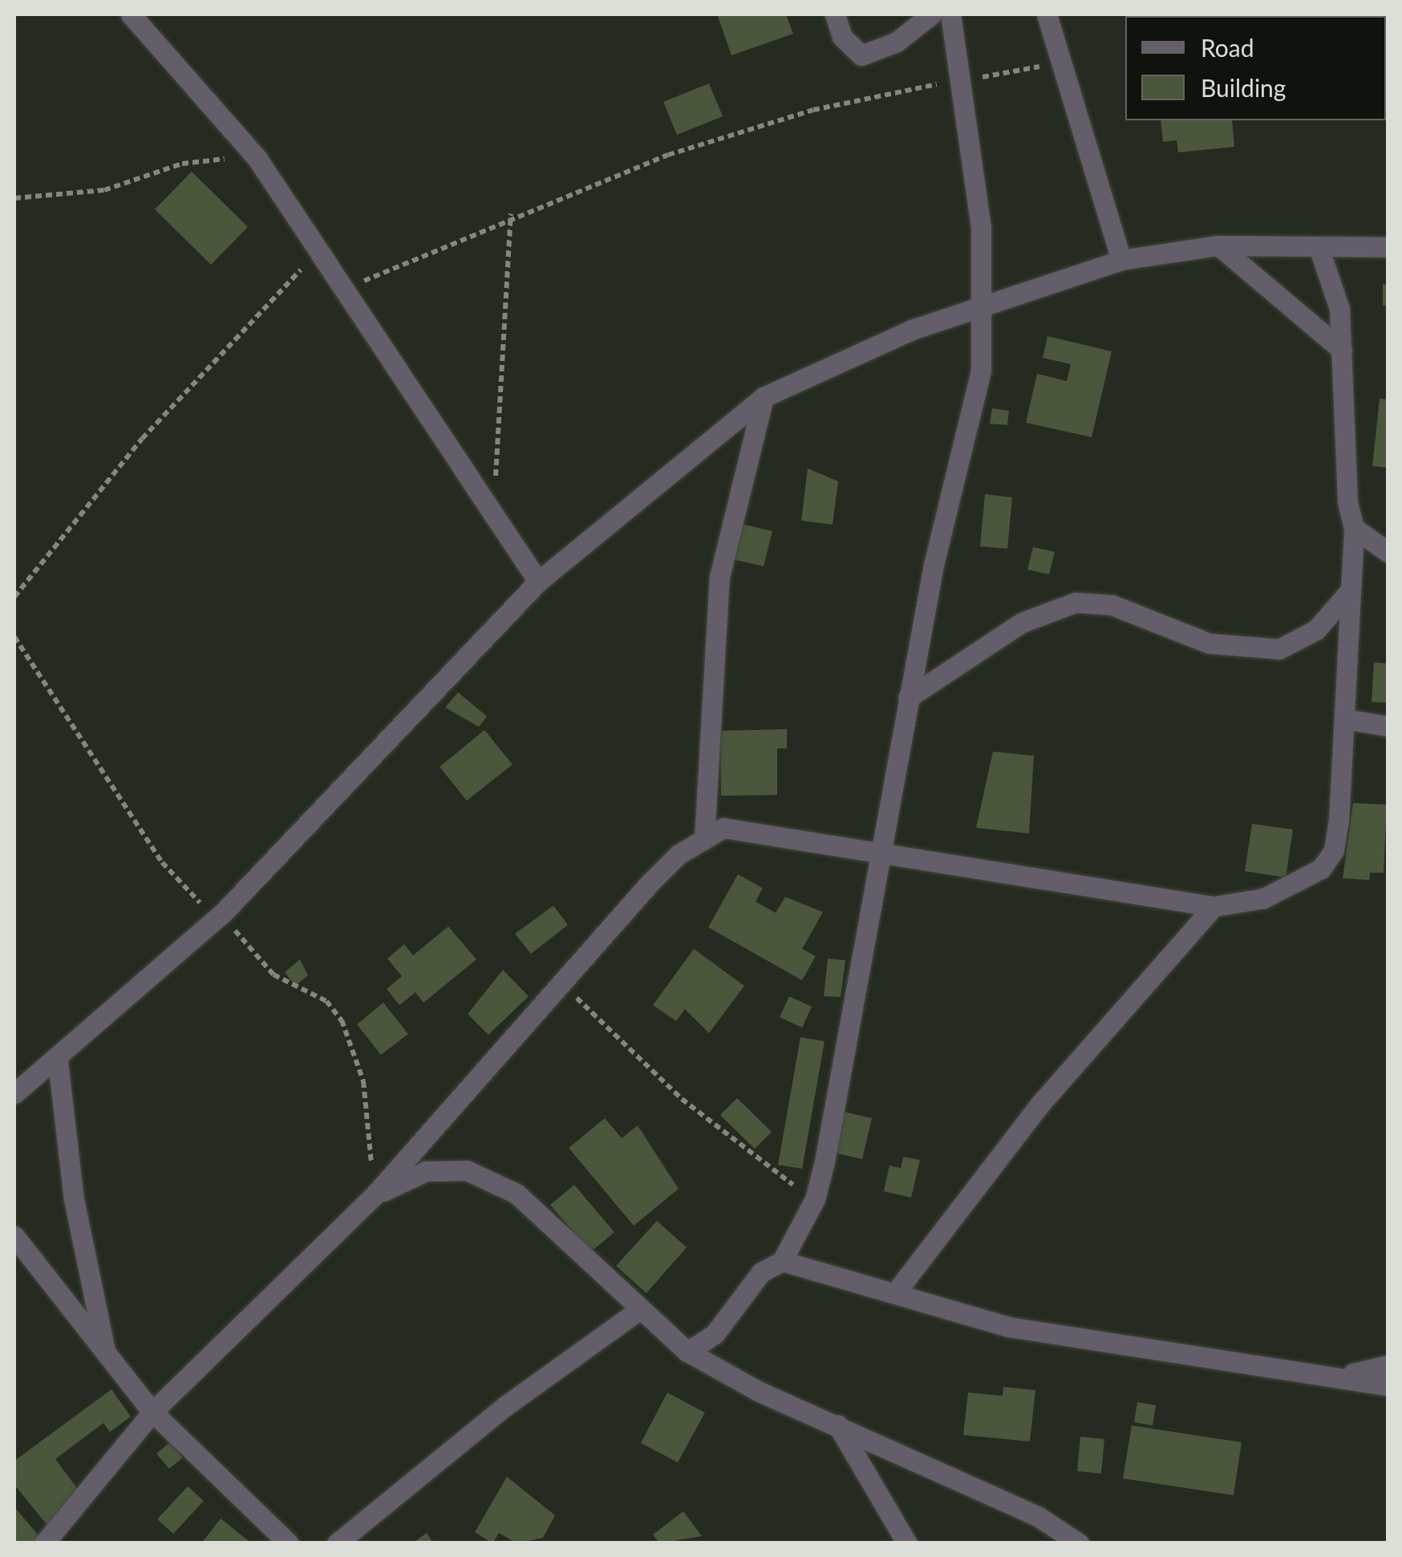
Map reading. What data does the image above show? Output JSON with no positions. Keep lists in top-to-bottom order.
{
  "legend": ["Road", "Building"]
}
